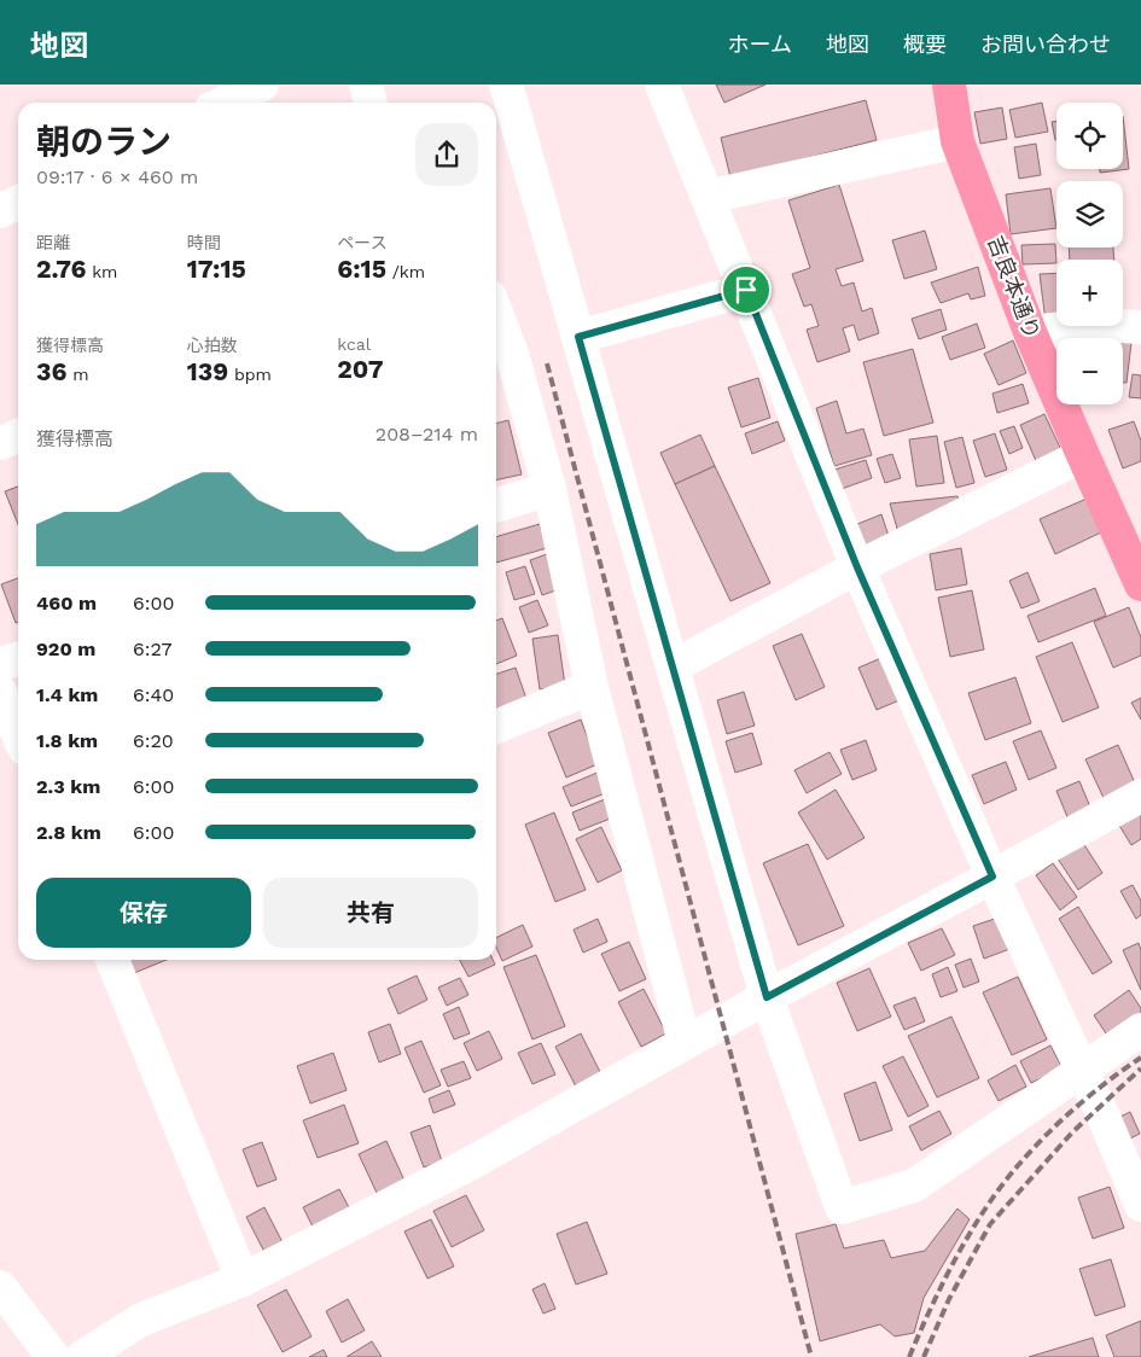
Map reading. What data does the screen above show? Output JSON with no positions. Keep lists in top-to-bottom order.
{
  "streets": {
    "highway": ["吉良本通り"]
  },
  "page": {
    "header": "地図",
    "nav": [
      "ホーム",
      "地図",
      "概要",
      "お問い合わせ"
    ],
    "map_buttons": ["+", "−"],
    "heading": ["朝のラン", "09:17 · 6 × 460 m"],
    "stats": [
      ["距離", "2.76 km"],
      ["時間", "17:15"],
      ["ペース", "6:15 /km"],
      ["獲得標高", "36 m"],
      ["心拍数", "139 bpm"],
      ["kcal", "207"]
    ],
    "chart": ["獲得標高", "208–214 m"],
    "list": [
      {
        "name": "460 m",
        "note": "6:00"
      },
      {
        "name": "920 m",
        "note": "6:27"
      },
      {
        "name": "1.4 km",
        "note": "6:40"
      },
      {
        "name": "1.8 km",
        "note": "6:20"
      },
      {
        "name": "2.3 km",
        "note": "6:00"
      },
      {
        "name": "2.8 km",
        "note": "6:00"
      }
    ],
    "buttons": ["保存", "共有"]
  }
}
